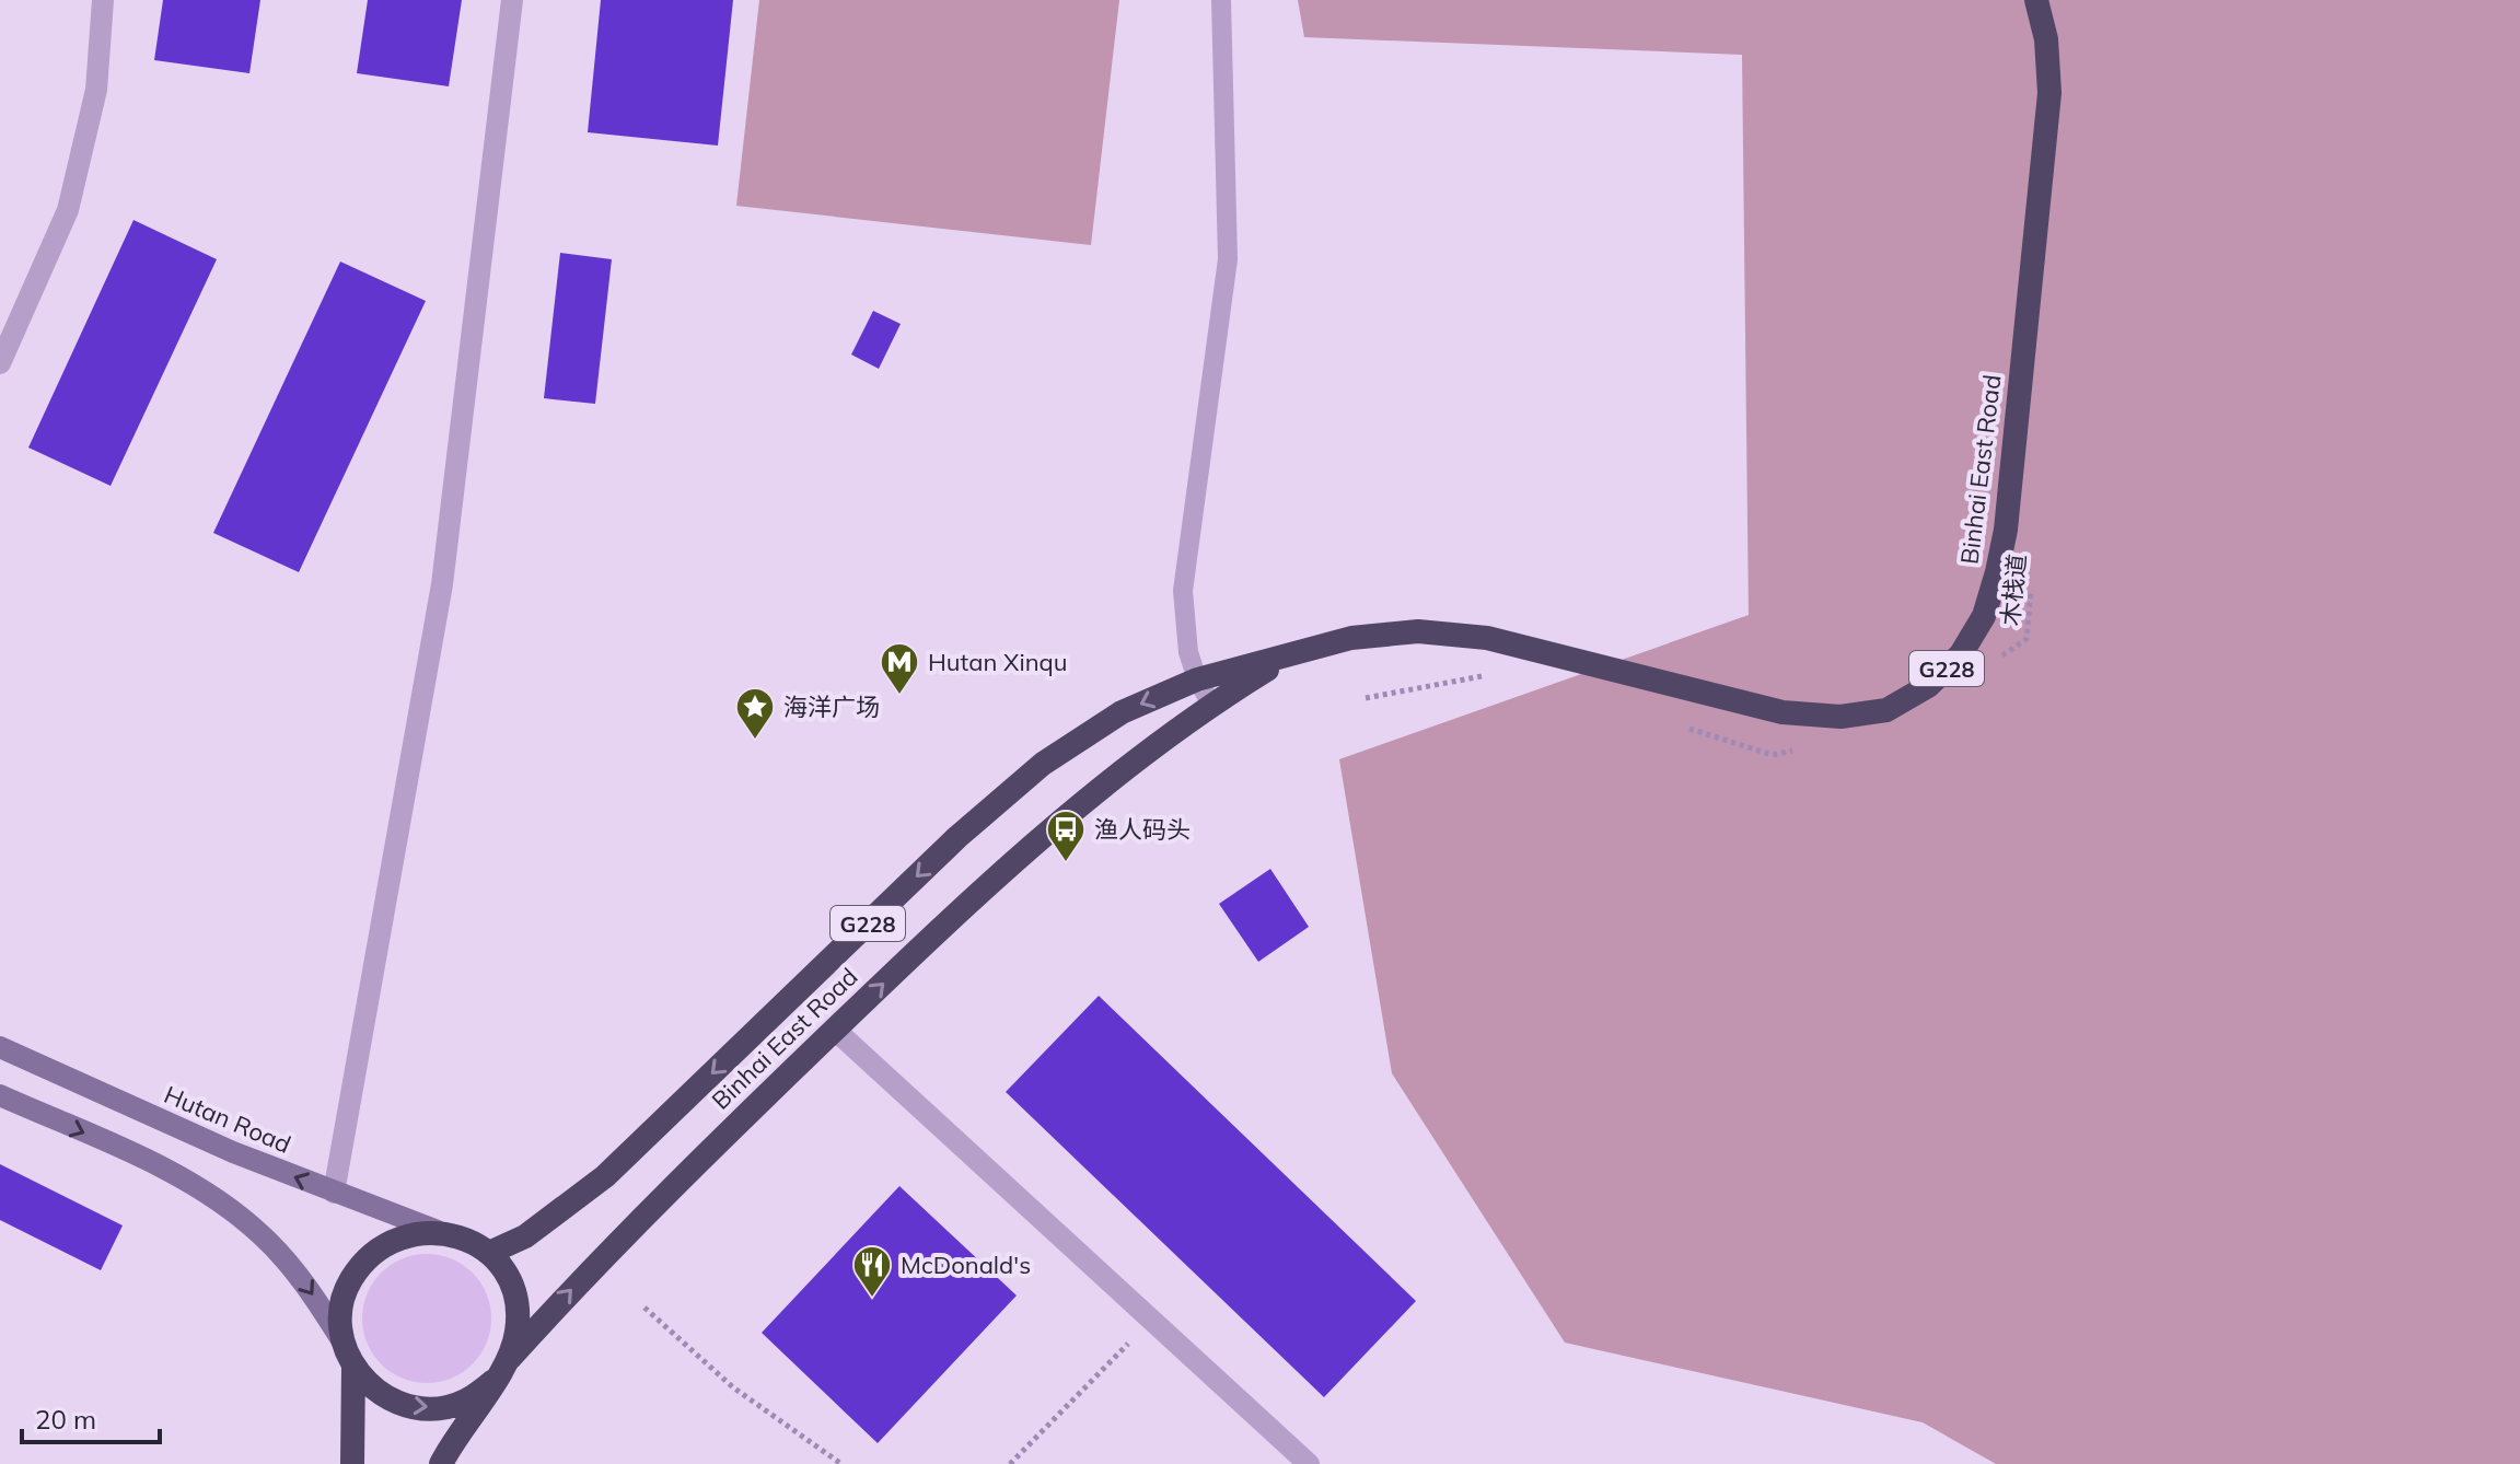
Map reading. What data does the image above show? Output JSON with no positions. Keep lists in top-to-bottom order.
{
  "streets": {
    "highway": ["Binhai East Road", "G228"],
    "main road": ["Hutan Road"],
    "path": ["木栈道"]
  },
  "crossings": [
    ["Binhai East Road", "Hutan Road"]
  ],
  "places": {
    "metro station": ["Hutan Xinqu"],
    "place": ["海洋广场"],
    "bus stop": ["渔人码头"],
    "restaurant": ["McDonald's"]
  },
  "scale_bar": "20 m"
}
